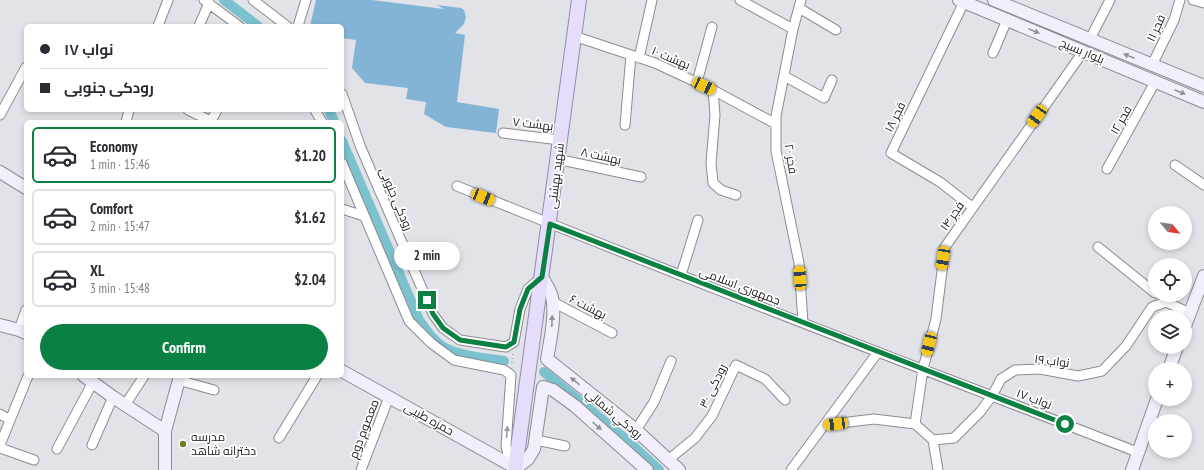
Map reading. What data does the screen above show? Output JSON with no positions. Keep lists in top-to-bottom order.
{
  "streets": {
    "main road": ["شهید بهشتی"],
    "street": [
      "فجر ۱۱",
      "بلوار بسیج",
      "بهشت ۱۰",
      "فجر ۱۸",
      "فجر ۱۲",
      "بهشت ۷",
      "بهشت ۸",
      "فجر ۲۰",
      "رودکی جنوبی",
      "فجر ۱۴",
      "جمهوری اسلامی",
      "بهشت ۶",
      "نواب ۱۹",
      "رودکی ۳۰",
      "نواب ۱۷",
      "رودکي شمالي",
      "حمزه طیبی",
      "معصوم دوم"
    ]
  },
  "crossings": [
    ["فجر ۱۱", "بلوار بسیج"],
    ["بلوار بسیج", "فجر ۱۸"],
    ["بلوار بسیج", "فجر ۱۲"],
    ["بلوار بسیج", "فجر ۱۴"],
    ["بهشت ۱۰", "فجر ۲۰"],
    ["بهشت ۱۰", "شهید بهشتی"],
    ["فجر ۱۸", "فجر ۱۴"],
    ["بهشت ۷", "شهید بهشتی"],
    ["بهشت ۸", "شهید بهشتی"],
    ["فجر ۲۰", "جمهوری اسلامی"],
    ["شهید بهشتی", "جمهوری اسلامی"],
    ["شهید بهشتی", "حمزه طیبی"],
    ["فجر ۱۴", "جمهوری اسلامی"],
    ["فجر ۱۴", "نواب ۱۷"],
    ["جمهوری اسلامی", "نواب ۱۷"],
    ["بهشت ۶", "رودکي شمالي"],
    ["نواب ۱۹", "نواب ۱۷"],
    ["رودکی ۳۰", "رودکي شمالي"],
    ["حمزه طیبی", "معصوم دوم"]
  ],
  "places": ["مدرسه دخترانه شاهد"],
  "north": "bottom right",
  "page": {
    "banner": ["نواب ۱۷", "رودکی جنوبی"],
    "list": [
      {
        "name": "Economy",
        "note": "1 min · 15:46",
        "value": "$1.20"
      },
      {
        "name": "Comfort",
        "note": "2 min · 15:47",
        "value": "$1.62"
      },
      {
        "name": "XL",
        "note": "3 min · 15:48",
        "value": "$2.04"
      }
    ],
    "map_buttons": ["+", "−"],
    "bubble": "2 min",
    "buttons": "Confirm"
  }
}
